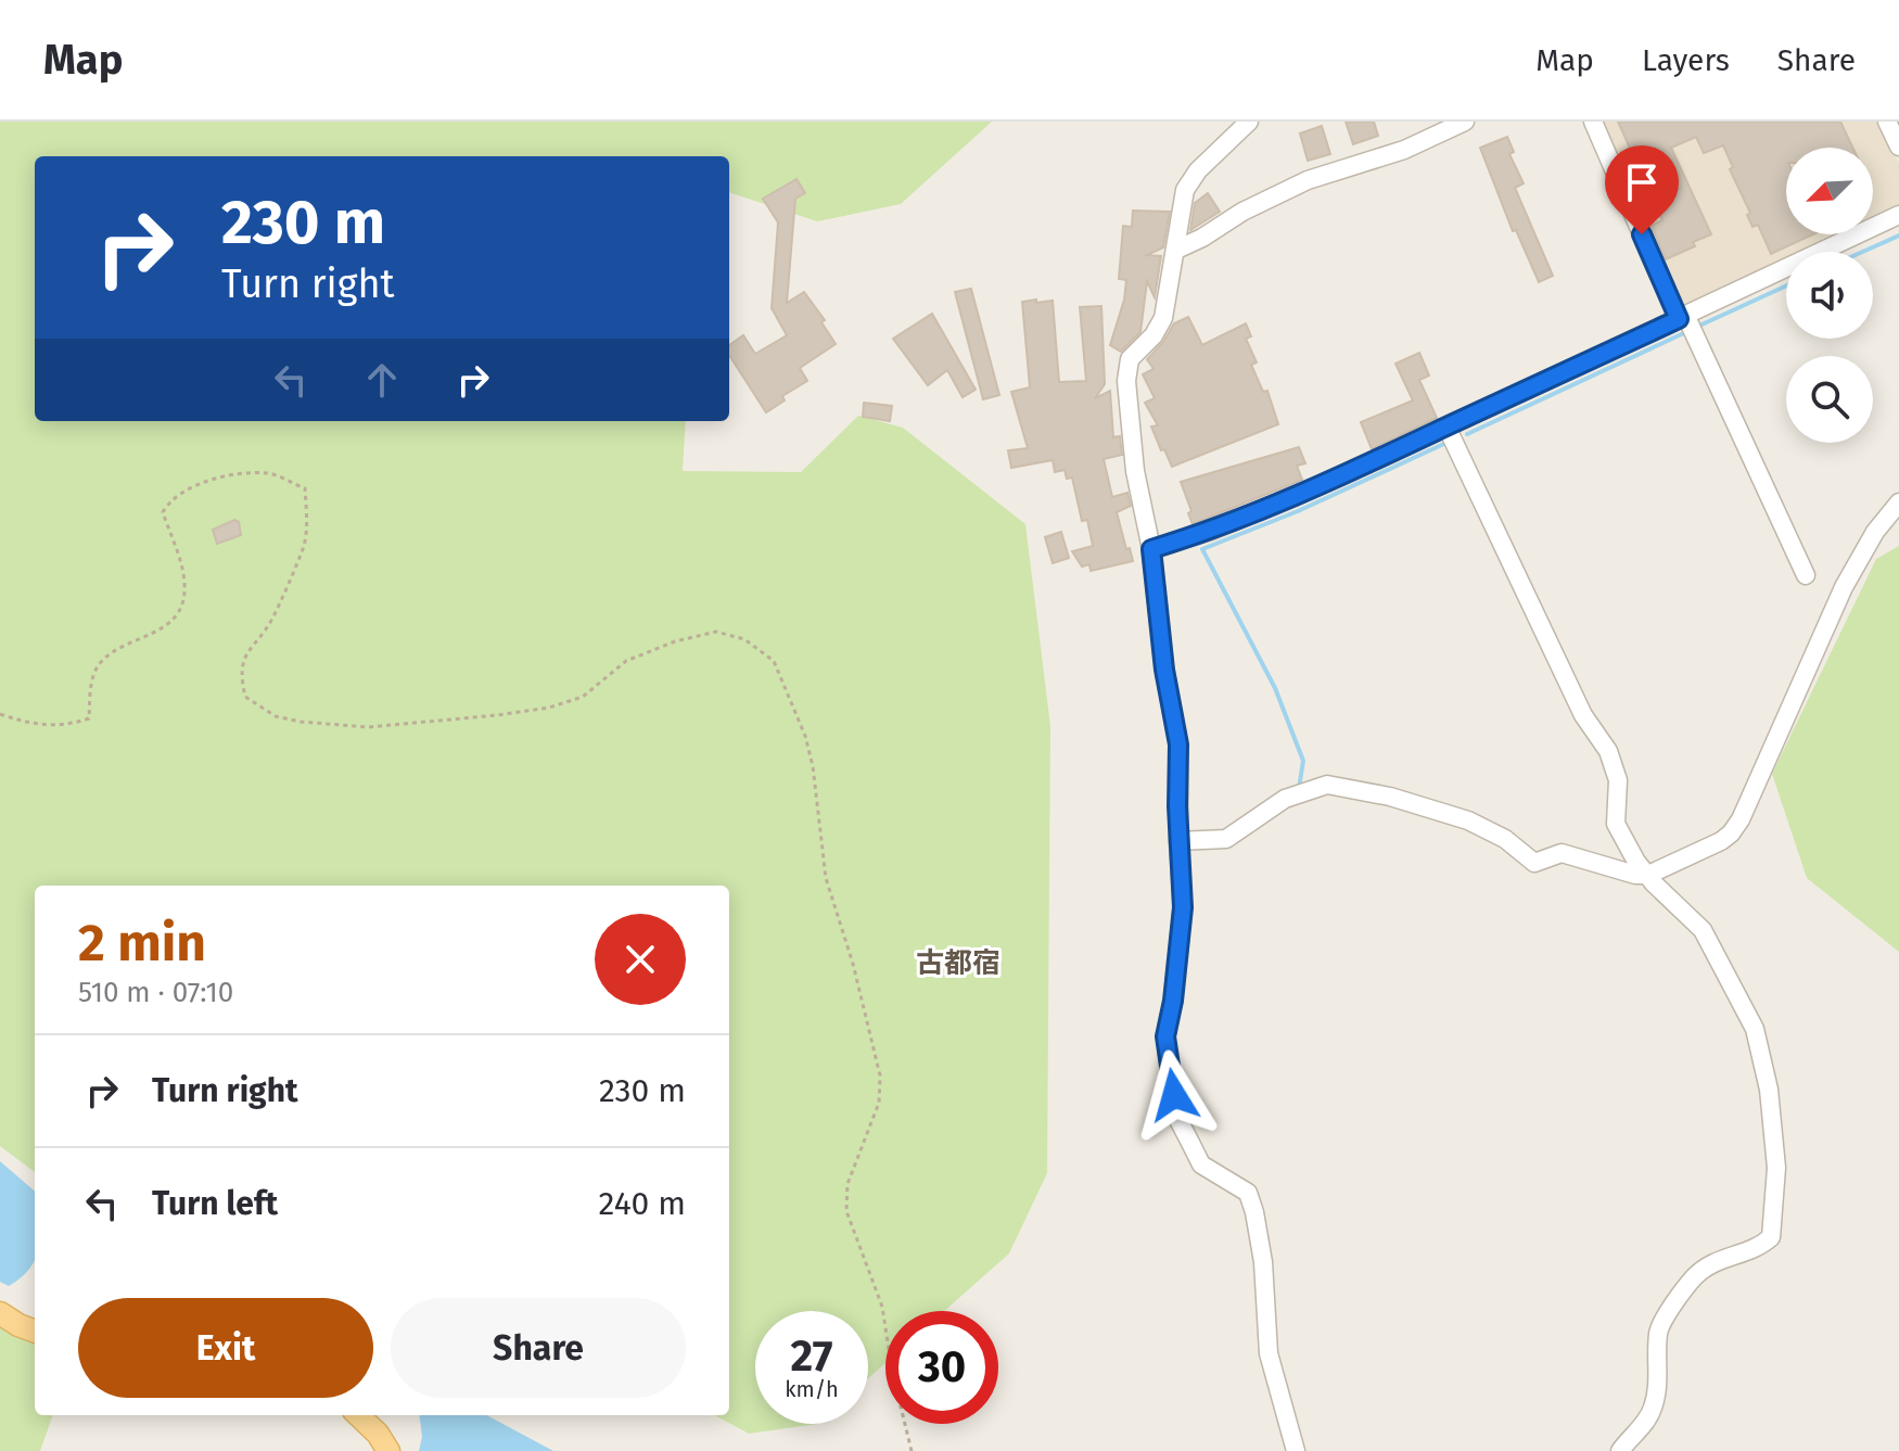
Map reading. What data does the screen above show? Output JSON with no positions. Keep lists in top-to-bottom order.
{
  "districts": ["古都宿"],
  "north": "bottom left",
  "page": {
    "header": "Map",
    "nav": ["Map", "Layers", "Share"],
    "turn": ["230 m", "Turn right"],
    "heading": ["2 min", "510 m · 07:10"],
    "list": [
      {
        "name": "Turn right",
        "value": "230 m"
      },
      {
        "name": "Turn left",
        "value": "240 m"
      }
    ],
    "buttons": ["Exit", "Share"],
    "speed": "27 km/h",
    "limit": "30"
  }
}
